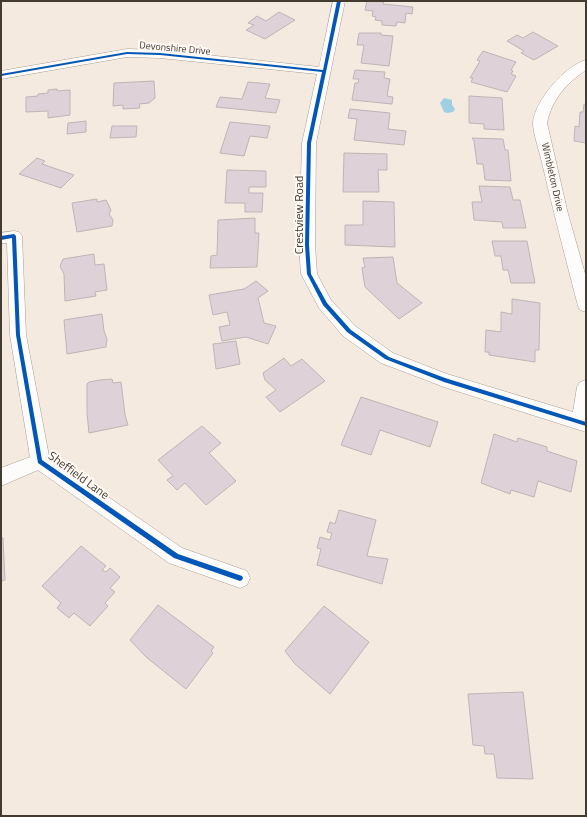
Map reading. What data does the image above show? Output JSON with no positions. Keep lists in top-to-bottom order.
{
  "streets": {
    "street": [
      "Devonshire Drive",
      "Wimbleton Drive",
      "Crestview Road",
      "Sheffield Lane"
    ]
  },
  "crossings": [
    ["Devonshire Drive", "Crestview Road"]
  ]
}
